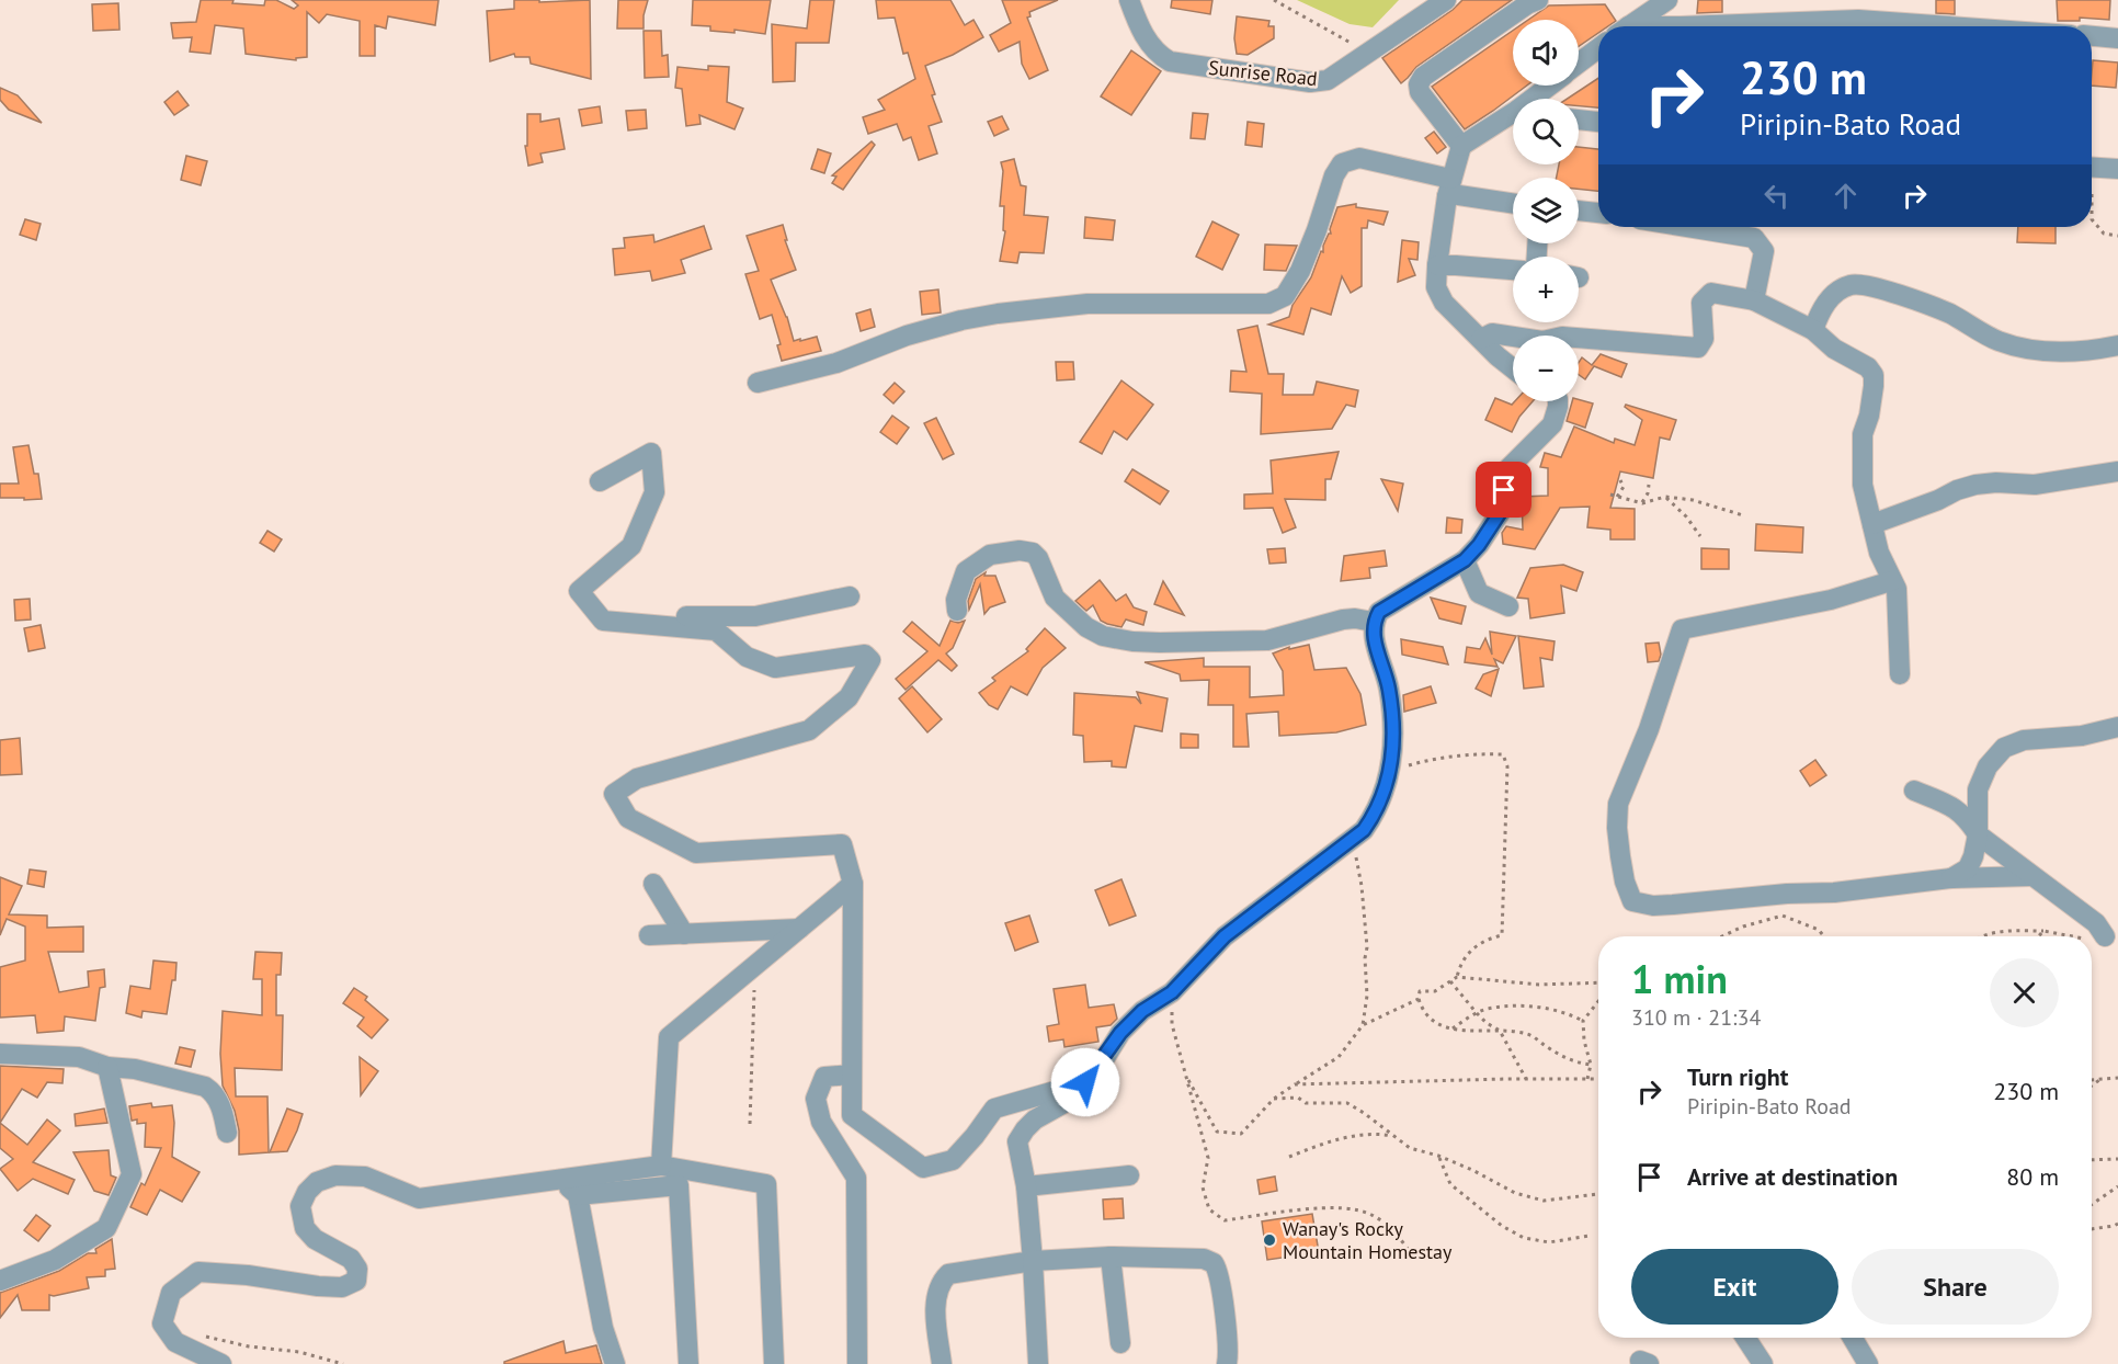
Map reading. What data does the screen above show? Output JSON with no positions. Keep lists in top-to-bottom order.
{
  "streets": {
    "street": ["Sunrise Road"]
  },
  "places": ["Wanay's Rocky Mountain Homestay"],
  "page": {
    "map_buttons": ["+", "−"],
    "turn": ["230 m", "Piripin-Bato Road"],
    "heading": ["1 min", "310 m · 21:34"],
    "list": [
      {
        "name": "Turn right",
        "note": "Piripin-Bato Road",
        "value": "230 m"
      },
      {
        "name": "Arrive at destination",
        "value": "80 m"
      }
    ],
    "buttons": ["Exit", "Share"]
  }
}
